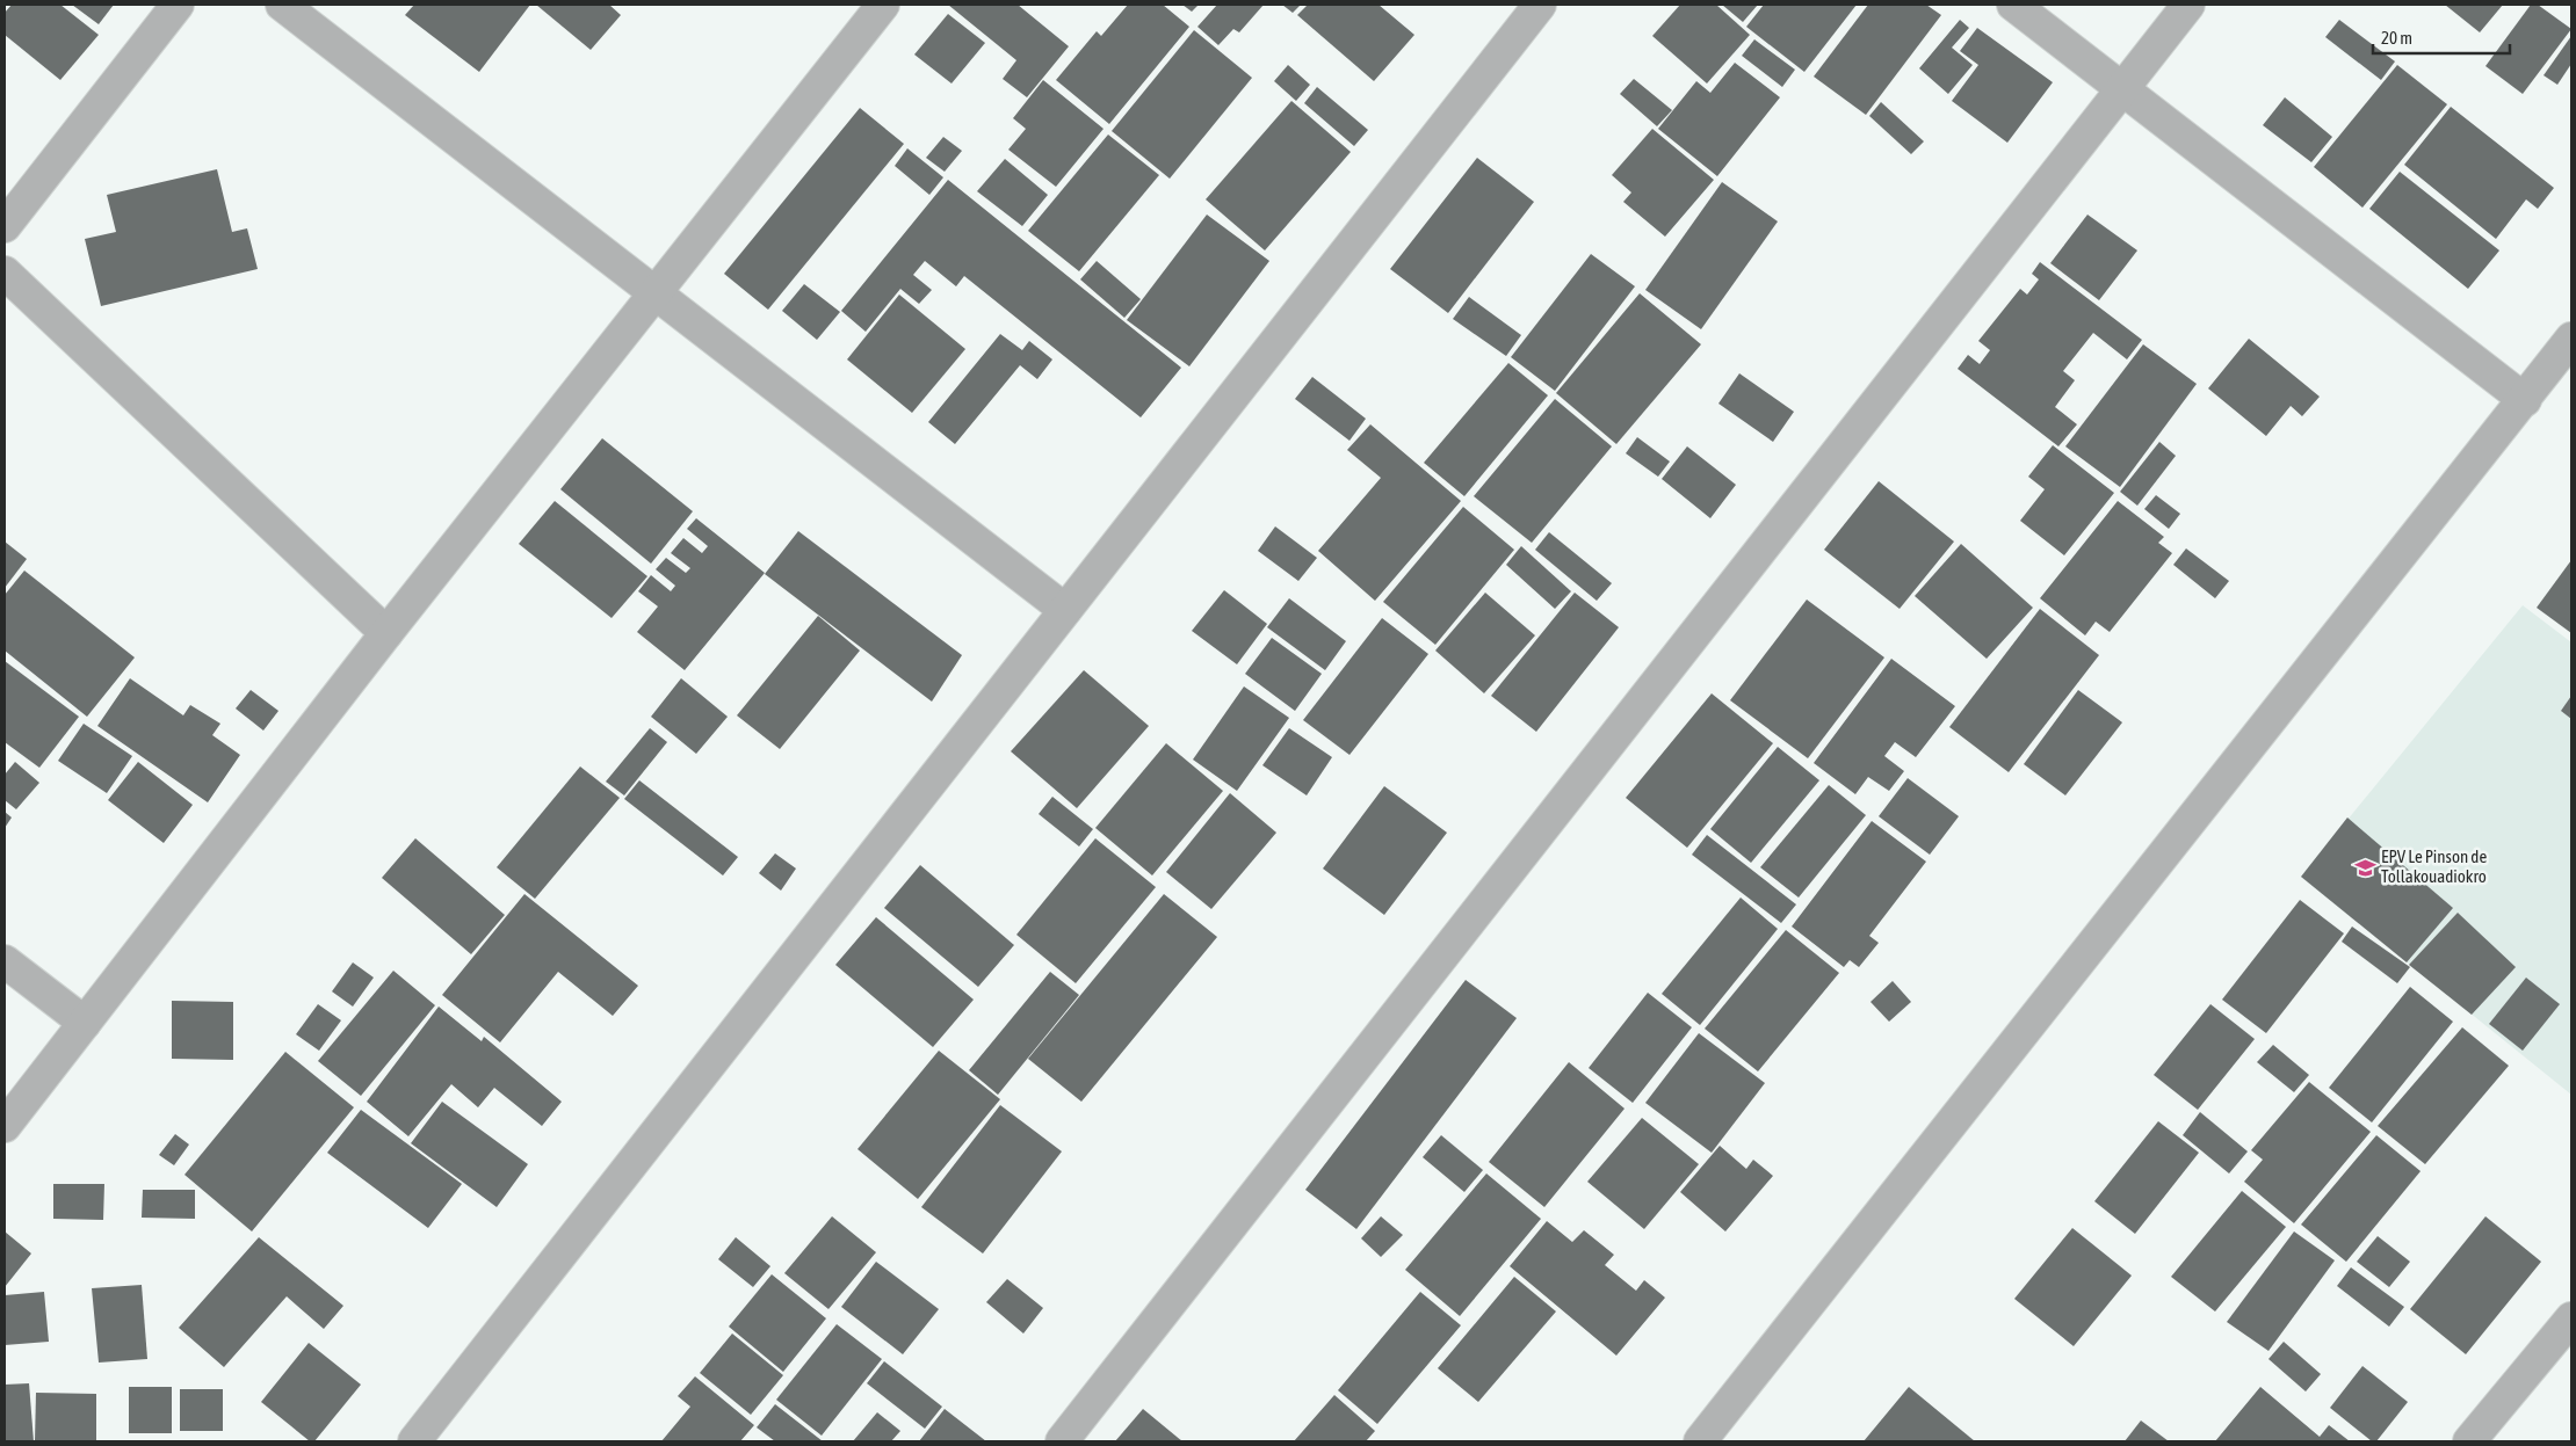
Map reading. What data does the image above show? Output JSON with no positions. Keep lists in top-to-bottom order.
{
  "places": {
    "school or university": ["EPV Le Pinson de Tollakouadiokro"]
  },
  "scale_bar": "20 m"
}
